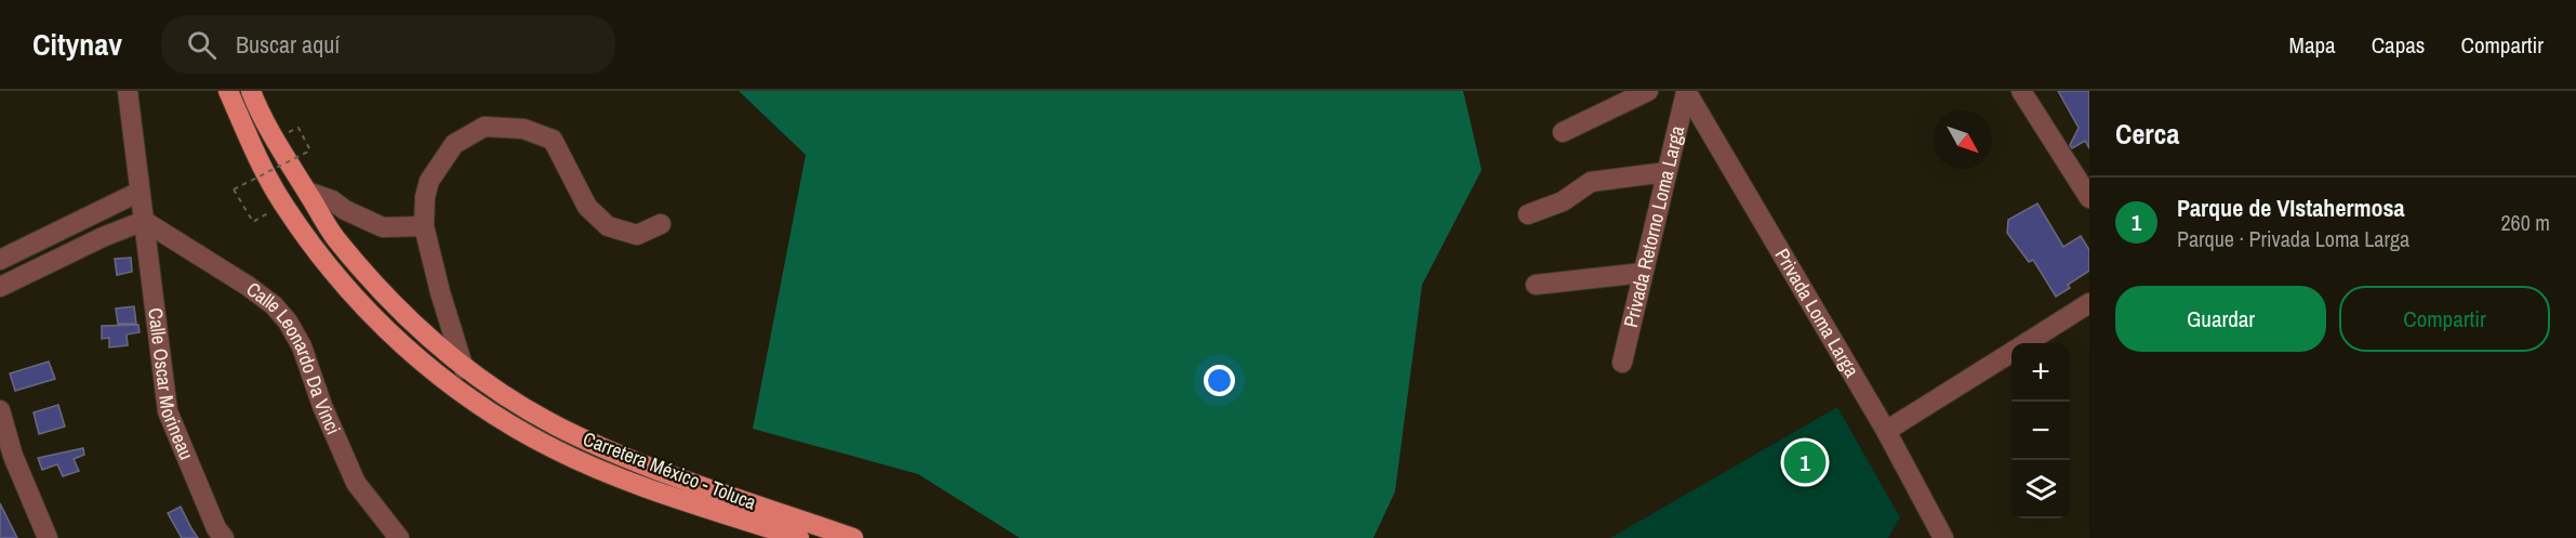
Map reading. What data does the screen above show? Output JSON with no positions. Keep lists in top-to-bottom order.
{
  "streets": {
    "main road": ["Carretera México - Toluca"],
    "street": [
      "Privada Retorno Loma Larga",
      "Privada Loma Larga",
      "Calle Leonardo Da Vinci",
      "Calle Oscar Morineau"
    ]
  },
  "crossings": [
    ["Privada Retorno Loma Larga", "Privada Loma Larga"],
    ["Calle Leonardo Da Vinci", "Calle Oscar Morineau"]
  ],
  "north": "bottom right",
  "page": {
    "header": "Citynav",
    "search": "Buscar aquí",
    "nav": ["Mapa", "Capas", "Compartir"],
    "heading": "Cerca",
    "list": [
      {
        "mark": "1",
        "name": "Parque de VIstahermosa",
        "note": "Parque · Privada Loma Larga",
        "value": "260 m"
      }
    ],
    "buttons": ["Guardar", "Compartir"],
    "map_buttons": ["+", "−"],
    "pins": "1"
  }
}
